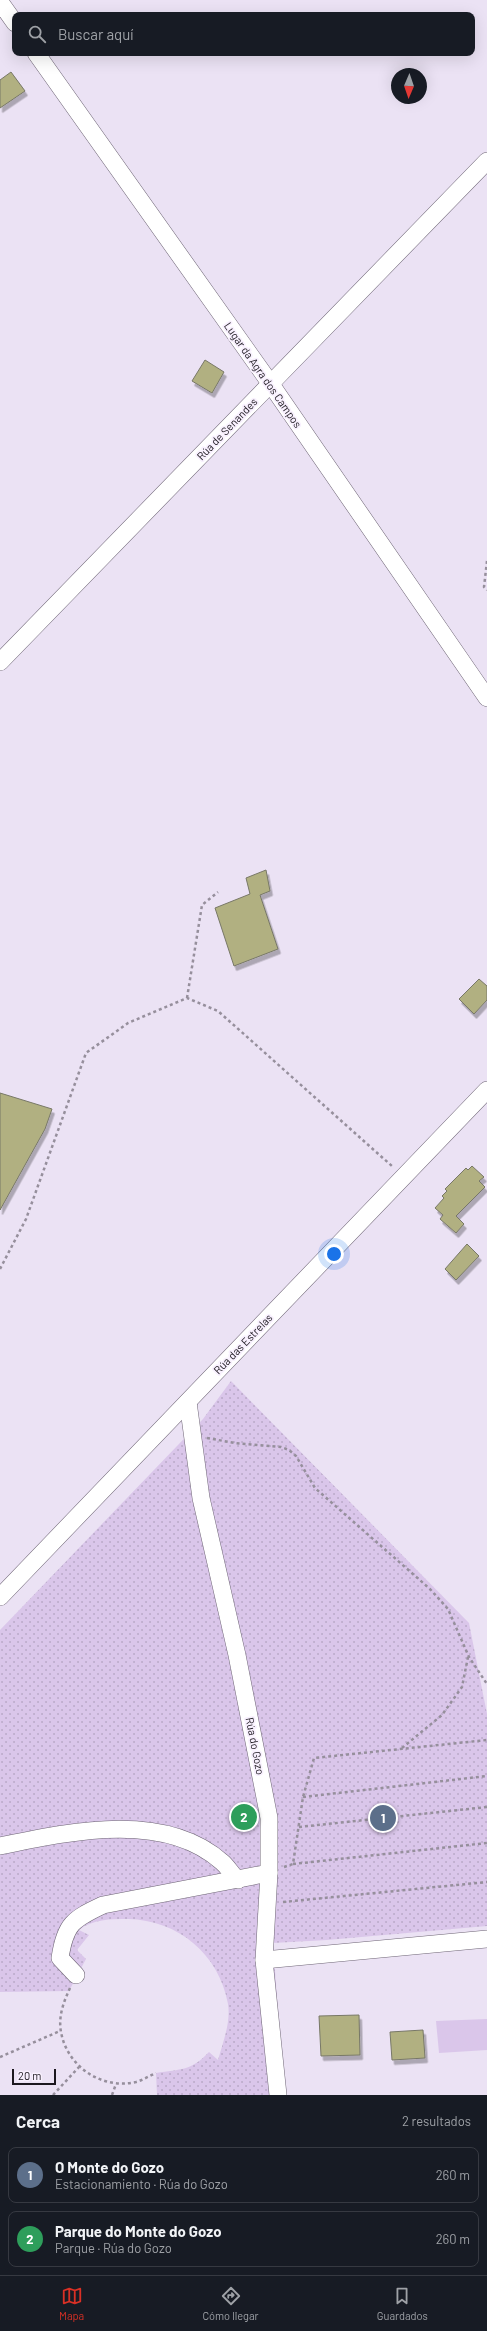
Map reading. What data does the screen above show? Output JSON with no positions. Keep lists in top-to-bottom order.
{
  "streets": {
    "street": [
      "Lugar da Agra dos Campos",
      "Rúa de Senandes",
      "Rúa das Estrelas",
      "Rúa do Gozo"
    ]
  },
  "crossings": [
    ["Lugar da Agra dos Campos", "Rúa de Senandes"],
    ["Rúa das Estrelas", "Rúa do Gozo"]
  ],
  "scale_bar": "20 m",
  "north": "bottom",
  "page": {
    "search": "Buscar aquí",
    "pins": ["2", "1"],
    "scale": "20 m",
    "heading": ["Cerca", "2 resultados"],
    "list": [
      {
        "mark": "1",
        "name": "O Monte do Gozo",
        "note": "Estacionamiento · Rúa do Gozo",
        "value": "260 m"
      },
      {
        "mark": "2",
        "name": "Parque do Monte do Gozo",
        "note": "Parque · Rúa do Gozo",
        "value": "260 m"
      }
    ],
    "nav": ["Mapa", "Cómo llegar", "Guardados"]
  }
}
